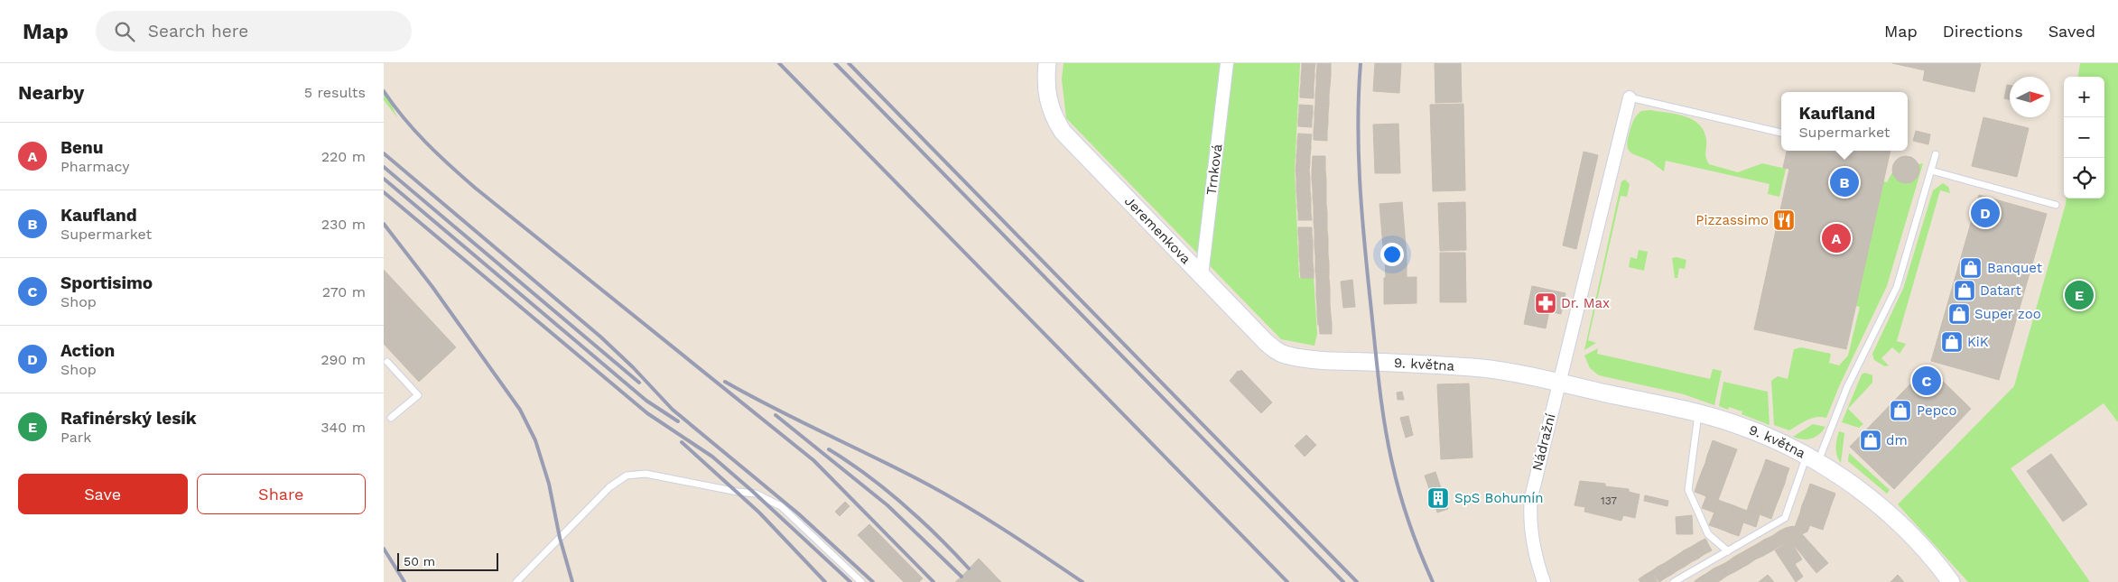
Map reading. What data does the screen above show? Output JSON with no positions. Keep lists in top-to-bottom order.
{
  "streets": {
    "street": [
      "Trnková",
      "Jeremenkova",
      "9. května",
      "Nádražní"
    ]
  },
  "crossings": [
    ["Trnková", "Jeremenkova"],
    ["Jeremenkova", "9. května"],
    ["9. května", "Nádražní"]
  ],
  "places": {
    "restaurant": ["Pizzassimo"],
    "shop": [
      "Banquet",
      "Datart",
      "Super zoo",
      "KiK",
      "Pepco",
      "dm"
    ],
    "pharmacy": ["Dr. Max"],
    "building": ["SpS Bohumín"]
  },
  "house_numbers": ["137"],
  "scale_bar": "50 m",
  "north": "right",
  "page": {
    "header": "Map",
    "search": "Search here",
    "nav": ["Map", "Directions", "Saved"],
    "heading": ["Nearby", "5 results"],
    "map_buttons": ["+", "−"],
    "popup": ["Kaufland", "Supermarket"],
    "list": [
      {
        "mark": "A",
        "name": "Benu",
        "note": "Pharmacy",
        "value": "220 m"
      },
      {
        "mark": "B",
        "name": "Kaufland",
        "note": "Supermarket",
        "value": "230 m"
      },
      {
        "mark": "C",
        "name": "Sportisimo",
        "note": "Shop",
        "value": "270 m"
      },
      {
        "mark": "D",
        "name": "Action",
        "note": "Shop",
        "value": "290 m"
      },
      {
        "mark": "E",
        "name": "Rafinérský lesík",
        "note": "Park",
        "value": "340 m"
      }
    ],
    "pins": [
      "B",
      "D",
      "A",
      "E",
      "C"
    ],
    "buttons": ["Save", "Share"],
    "scale": "50 m"
  }
}
